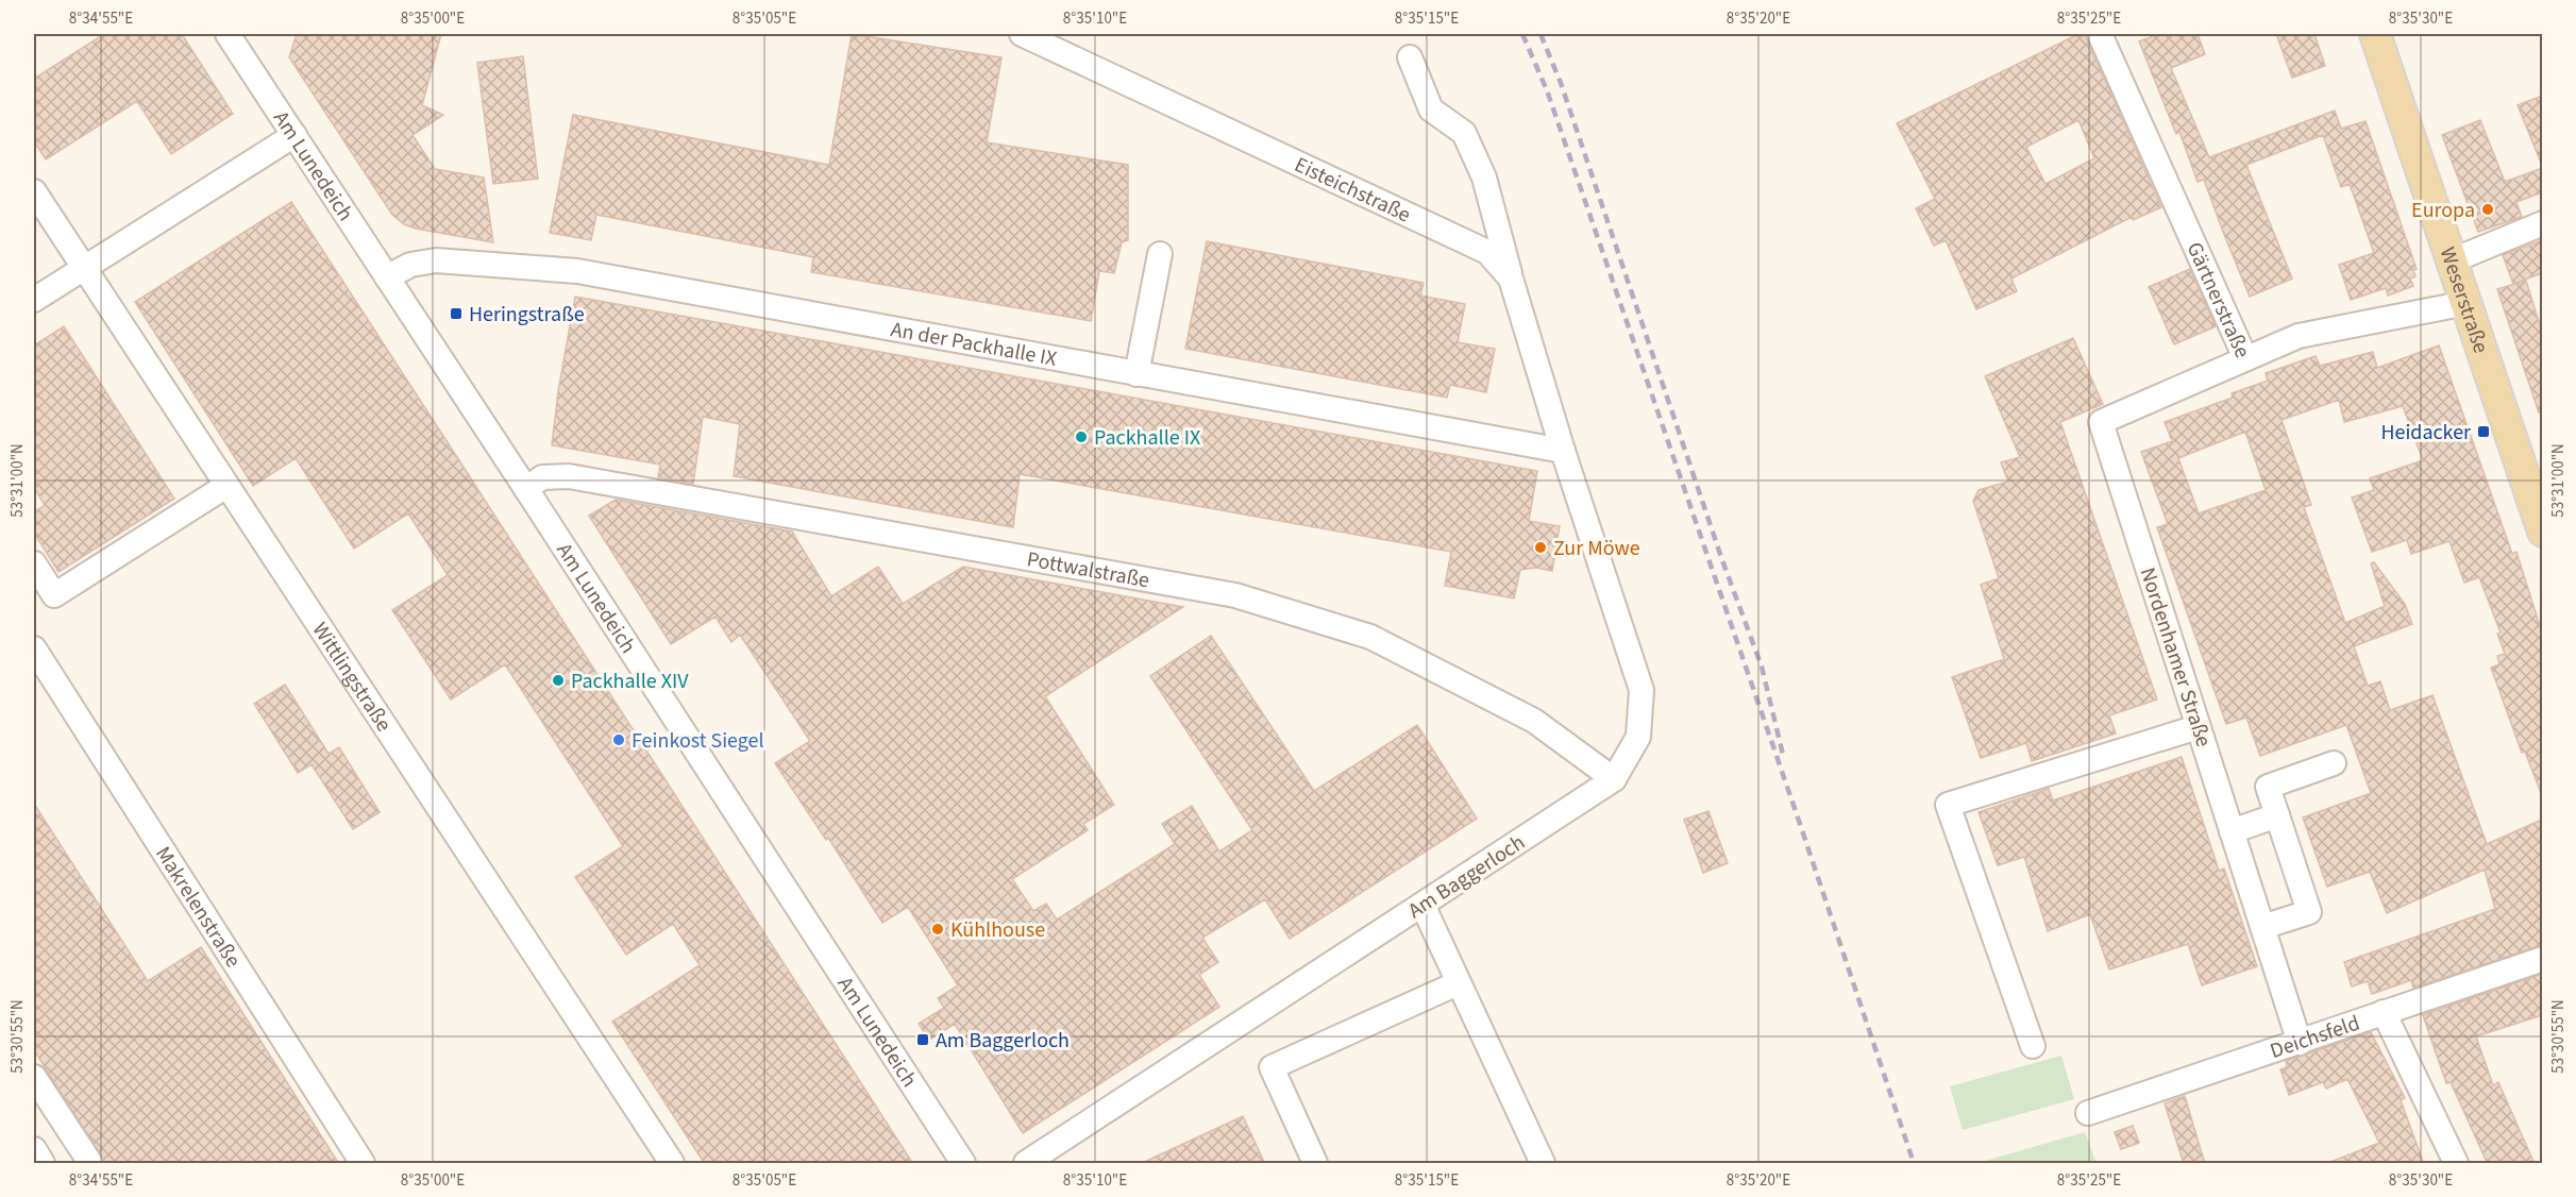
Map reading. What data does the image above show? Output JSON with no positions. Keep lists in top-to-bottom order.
{
  "streets": {
    "main road": ["Weserstraße"],
    "street": [
      "Am Lunedeich",
      "Eisteichstraße",
      "Gärtnerstraße",
      "An der Packhalle IX",
      "Pottwalstraße",
      "Nordenhamer Straße",
      "Wittlingstraße",
      "Am Baggerloch",
      "Makrelenstraße",
      "Deichsfeld"
    ]
  },
  "crossings": [
    ["Am Lunedeich", "An der Packhalle IX"],
    ["Am Lunedeich", "Pottwalstraße"],
    ["Eisteichstraße", "An der Packhalle IX"],
    ["Eisteichstraße", "Am Baggerloch"],
    ["Gärtnerstraße", "Weserstraße"],
    ["Gärtnerstraße", "Nordenhamer Straße"],
    ["An der Packhalle IX", "Am Baggerloch"],
    ["Pottwalstraße", "Am Baggerloch"],
    ["Nordenhamer Straße", "Deichsfeld"]
  ],
  "places": {
    "other": [
      "Europa",
      "Packhalle IX",
      "Zur Möwe",
      "Packhalle XIV",
      "Feinkost Siegel",
      "Kühlhouse"
    ],
    "transit": ["Heringstraße", "Heidacker", "Am Baggerloch"]
  },
  "coordinates": [
    "8°34'55\"E",
    "8°35'00\"E",
    "8°35'05\"E",
    "8°35'10\"E",
    "8°35'15\"E",
    "8°35'20\"E",
    "8°35'25\"E",
    "8°35'30\"E",
    "53°31'00\"N",
    "53°30'55\"N"
  ]
}
